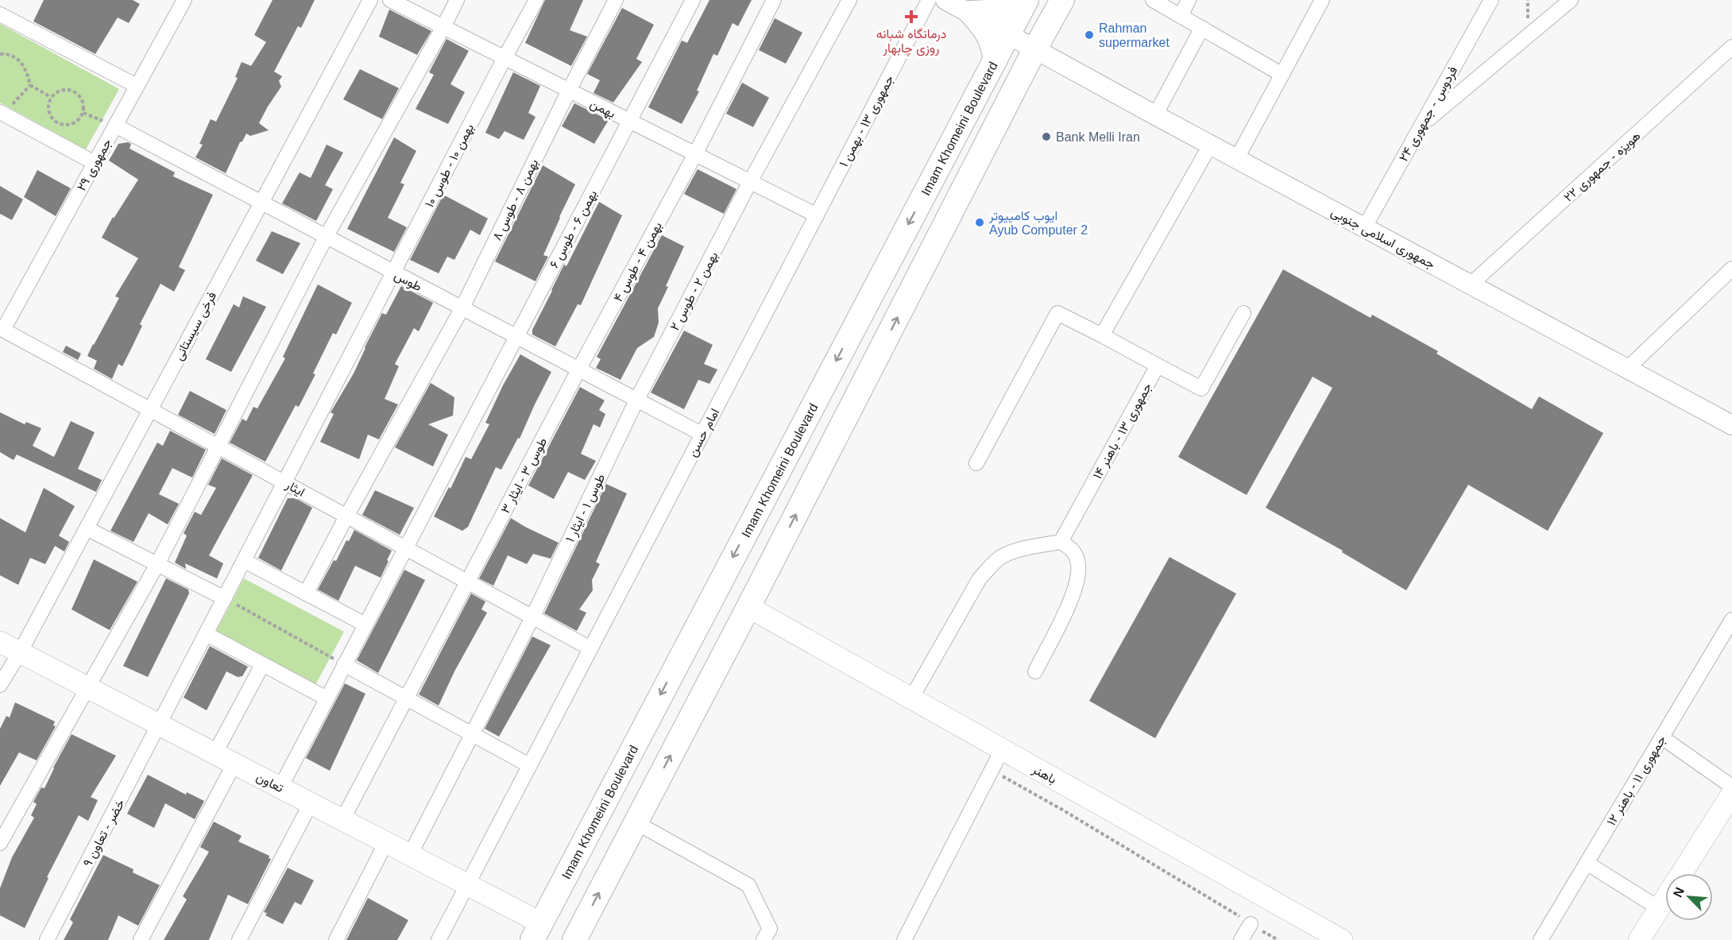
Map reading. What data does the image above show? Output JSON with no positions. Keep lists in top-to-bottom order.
{
  "streets": {
    "main road": ["Imam Khomeini Boulevard", "باهنر", "تعاون"],
    "street": [
      "بهمن",
      "فردوس - جمهوری ۲۴",
      "جمهوری ۱۳ - بهمن ۱",
      "جمهوری ۲۹",
      "بهمن ۱۰ - طوس ۱۰",
      "هویزه - جمهوری ۲۲",
      "بهمن ۸ - طوس ۸",
      "بهمن ۶ - طوس ۶",
      "جمهوری اسلامی جنوبی",
      "بهمن ۴ - طوس ۴",
      "طوس",
      "بهمن ۲ - طوس ۲",
      "فرخی سیستانی",
      "جمهوری ۱۳ - باهنر ۱۴",
      "امام حسن",
      "طوس ۳ - ایثار ۳",
      "ایثار",
      "طوس ۱ - ایثار ۱",
      "جمهوری ۱۱ - باهنر ۱۲",
      "خضر - تعاون ۹"
    ]
  },
  "crossings": [
    ["بهمن", "جمهوری ۱۳ - بهمن ۱"],
    ["بهمن", "بهمن ۱۰ - طوس ۱۰"],
    ["بهمن", "بهمن ۸ - طوس ۸"],
    ["بهمن", "بهمن ۶ - طوس ۶"],
    ["بهمن", "بهمن ۴ - طوس ۴"],
    ["بهمن", "بهمن ۲ - طوس ۲"],
    ["بهمن", "امام حسن"],
    ["فردوس - جمهوری ۲۴", "جمهوری اسلامی جنوبی"],
    ["جمهوری ۱۳ - بهمن ۱", "امام حسن"],
    ["Imam Khomeini Boulevard", "جمهوری اسلامی جنوبی"],
    ["Imam Khomeini Boulevard", "تعاون"],
    ["جمهوری ۲۹", "طوس"],
    ["جمهوری ۲۹", "ایثار"],
    ["بهمن ۱۰ - طوس ۱۰", "طوس"],
    ["بهمن ۱۰ - طوس ۱۰", "ایثار"],
    ["بهمن ۱۰ - طوس ۱۰", "خضر - تعاون ۹"],
    ["هویزه - جمهوری ۲۲", "جمهوری اسلامی جنوبی"],
    ["بهمن ۸ - طوس ۸", "طوس"],
    ["بهمن ۸ - طوس ۸", "ایثار"],
    ["بهمن ۶ - طوس ۶", "طوس"],
    ["بهمن ۶ - طوس ۶", "ایثار"],
    ["بهمن ۶ - طوس ۶", "تعاون"],
    ["بهمن ۴ - طوس ۴", "طوس"],
    ["بهمن ۴ - طوس ۴", "طوس ۳ - ایثار ۳"],
    ["طوس", "بهمن ۲ - طوس ۲"],
    ["طوس", "فرخی سیستانی"],
    ["طوس", "امام حسن"],
    ["طوس", "طوس ۳ - ایثار ۳"],
    ["طوس", "طوس ۱ - ایثار ۱"],
    ["بهمن ۲ - طوس ۲", "طوس ۱ - ایثار ۱"],
    ["فرخی سیستانی", "ایثار"],
    ["فرخی سیستانی", "تعاون"],
    ["امام حسن", "ایثار"],
    ["امام حسن", "تعاون"],
    ["طوس ۳ - ایثار ۳", "ایثار"],
    ["طوس ۳ - ایثار ۳", "تعاون"],
    ["ایثار", "طوس ۱ - ایثار ۱"],
    ["ایثار", "خضر - تعاون ۹"],
    ["طوس ۱ - ایثار ۱", "تعاون"],
    ["تعاون", "خضر - تعاون ۹"]
  ],
  "places": {
    "health": ["درمانگاه شبانه روزی چابهار"],
    "other": ["Rahman supermarket", "Bank Melli Iran", "ایوب کامپیوتر Ayub Computer 2"]
  },
  "north": "top left"
}
